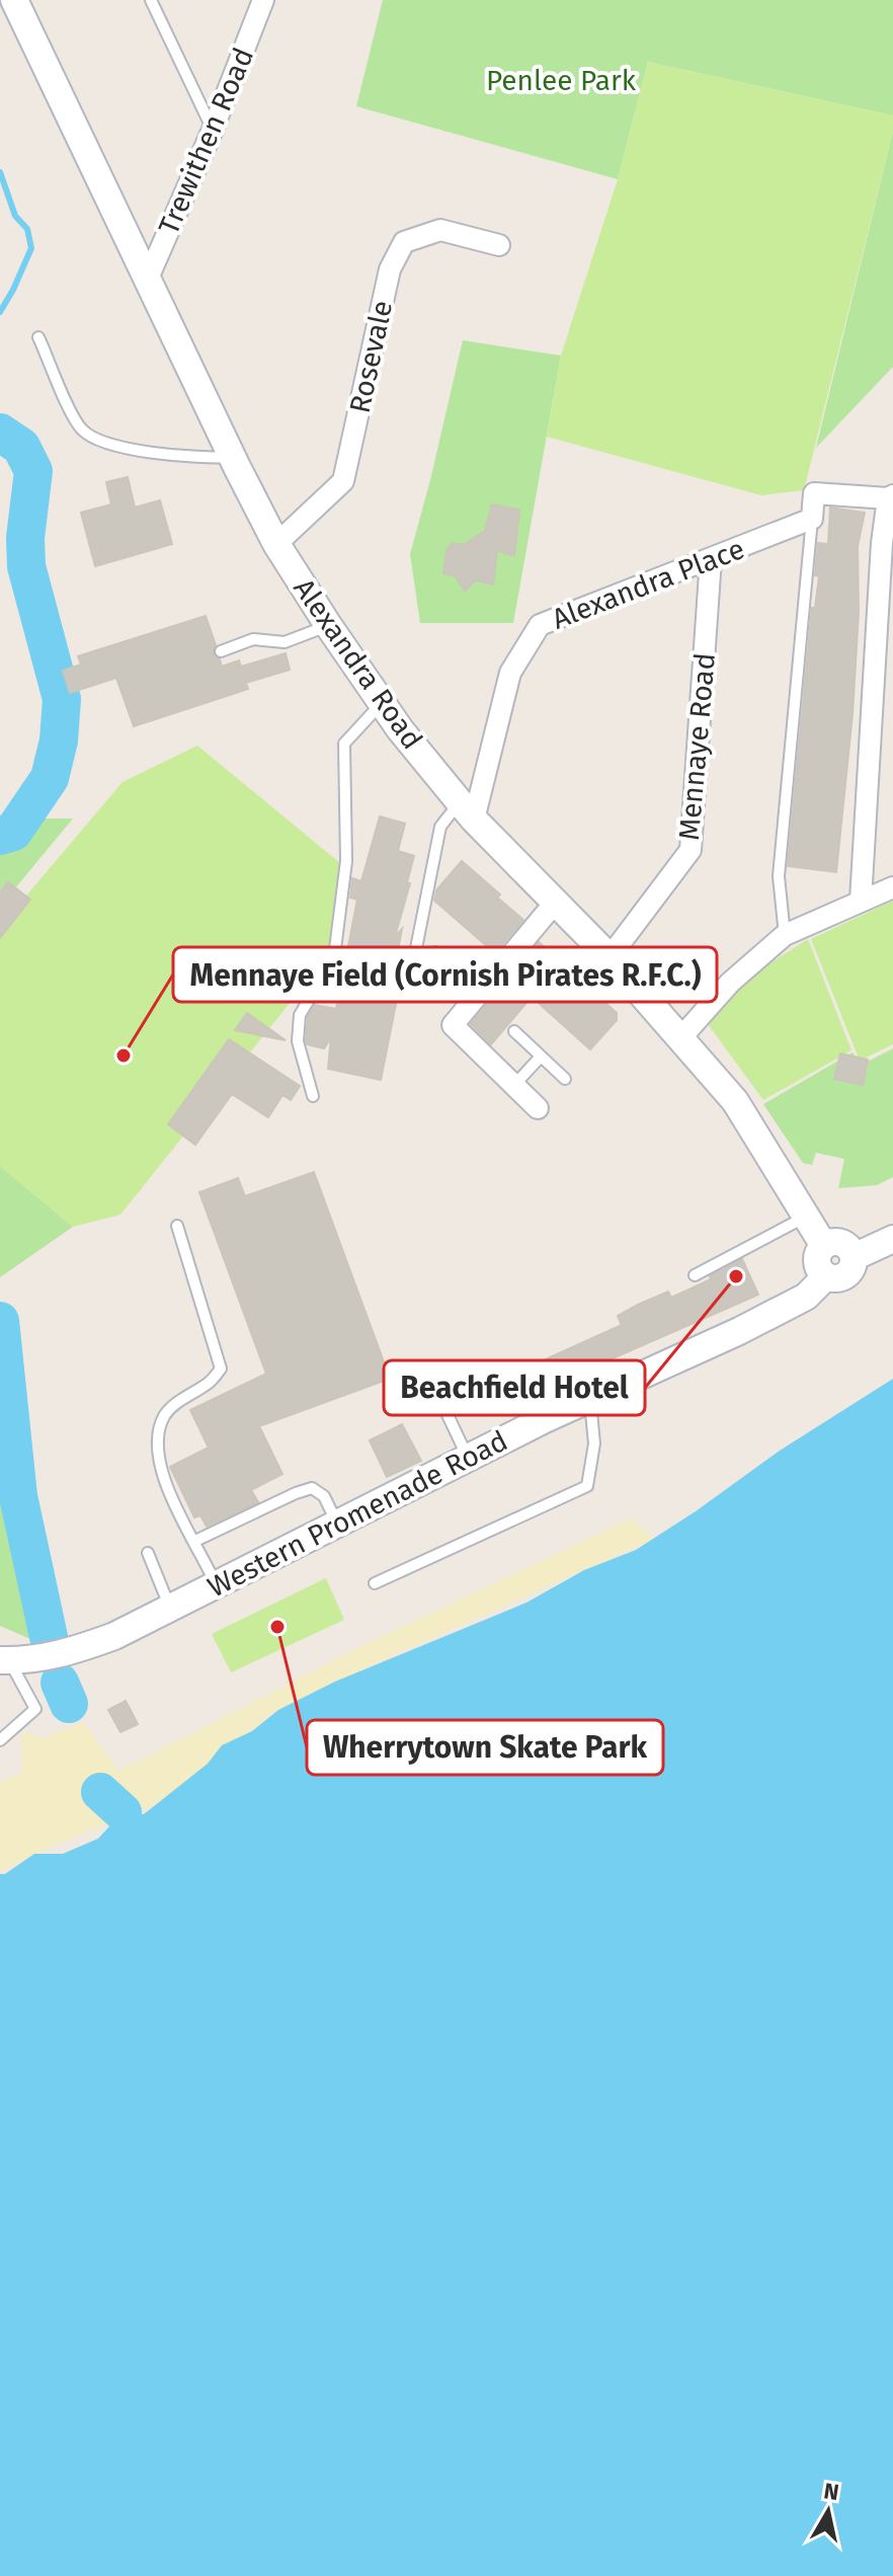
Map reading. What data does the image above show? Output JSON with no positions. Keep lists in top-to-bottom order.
{
  "streets": {
    "street": [
      "Trewithen Road",
      "Rosevale",
      "Alexandra Place",
      "Alexandra Road",
      "Mennaye Road",
      "Western Promenade Road"
    ]
  },
  "crossings": [
    ["Trewithen Road", "Alexandra Road"],
    ["Rosevale", "Alexandra Road"],
    ["Alexandra Place", "Alexandra Road"],
    ["Alexandra Place", "Mennaye Road"],
    ["Alexandra Road", "Mennaye Road"],
    ["Alexandra Road", "Western Promenade Road"]
  ],
  "parks": ["Penlee Park"],
  "places": ["Mennaye Field (Cornish Pirates R.F.C.)", "Beachfield Hotel", "Wherrytown Skate Park"],
  "north": "top"
}
